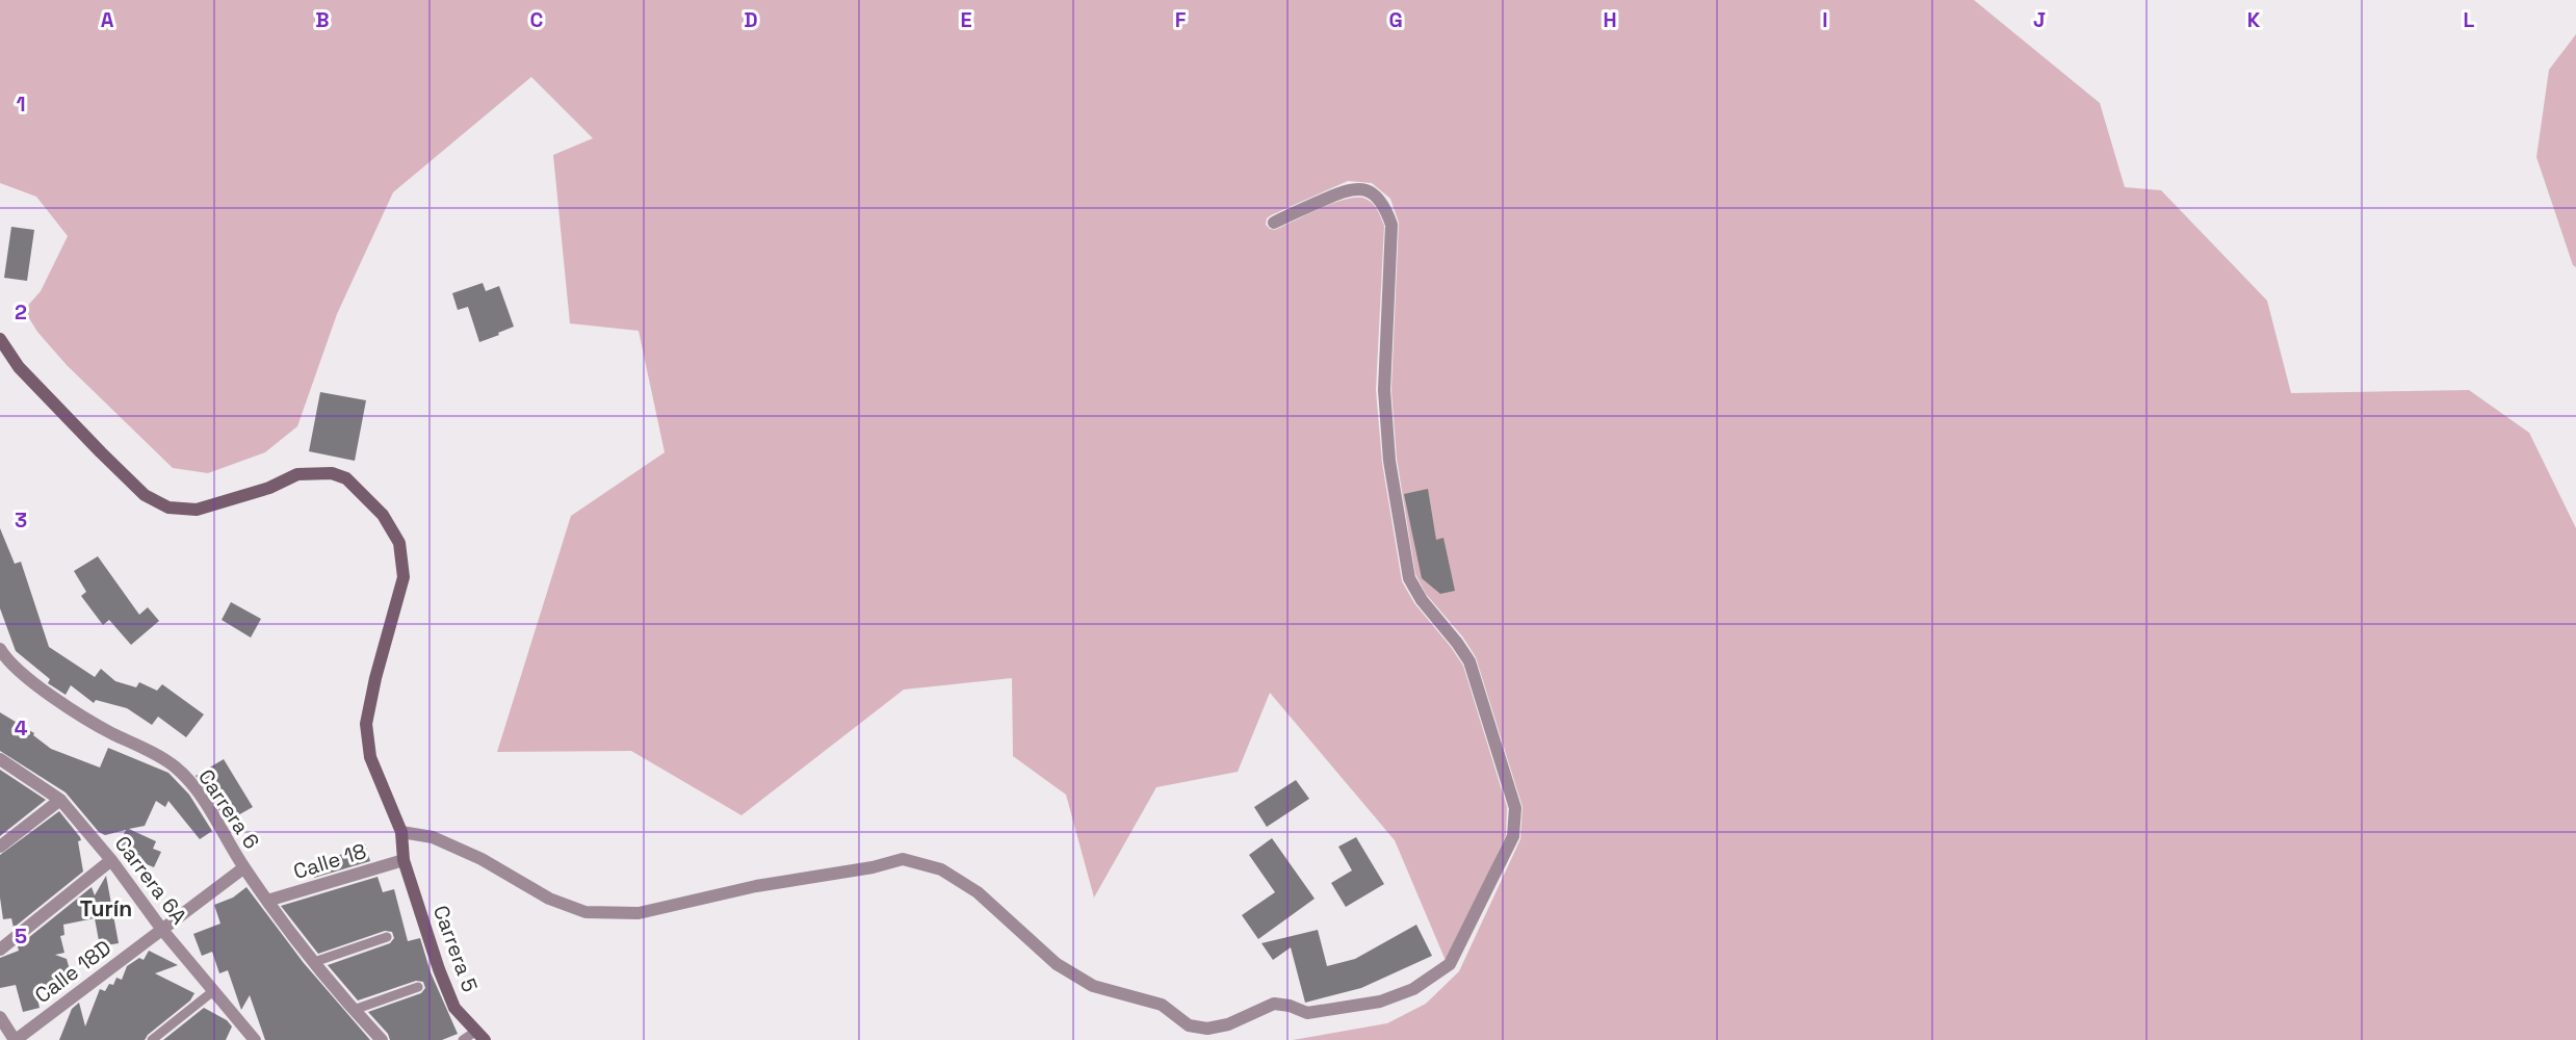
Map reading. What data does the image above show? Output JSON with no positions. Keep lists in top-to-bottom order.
{
  "streets": {
    "street": [
      "Carrera 6",
      "Calle 18",
      "Carrera 6A",
      "Carrera 5",
      "Calle 18D"
    ]
  },
  "crossings": [
    ["Carrera 6", "Calle 18"],
    ["Carrera 6", "Calle 18D"],
    ["Calle 18", "Carrera 5"],
    ["Carrera 6A", "Calle 18D"]
  ],
  "districts": ["Turín"],
  "grid": {
    "columns": [
      "A",
      "B",
      "C",
      "D",
      "E",
      "F",
      "G",
      "H",
      "I",
      "J",
      "K",
      "L"
    ],
    "rows": [
      "1",
      "2",
      "3",
      "4",
      "5"
    ]
  }
}
